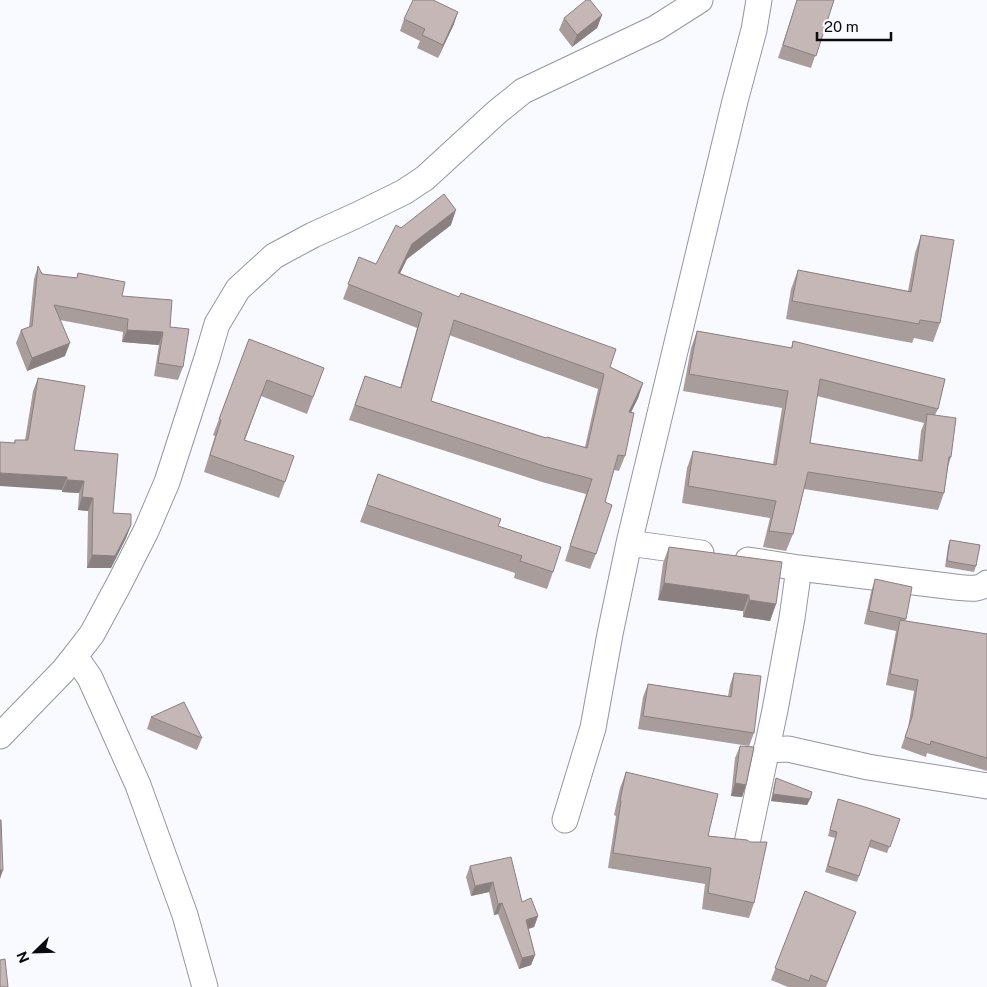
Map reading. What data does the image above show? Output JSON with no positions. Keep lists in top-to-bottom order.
{
  "scale_bar": "20 m",
  "north": "bottom left"
}
